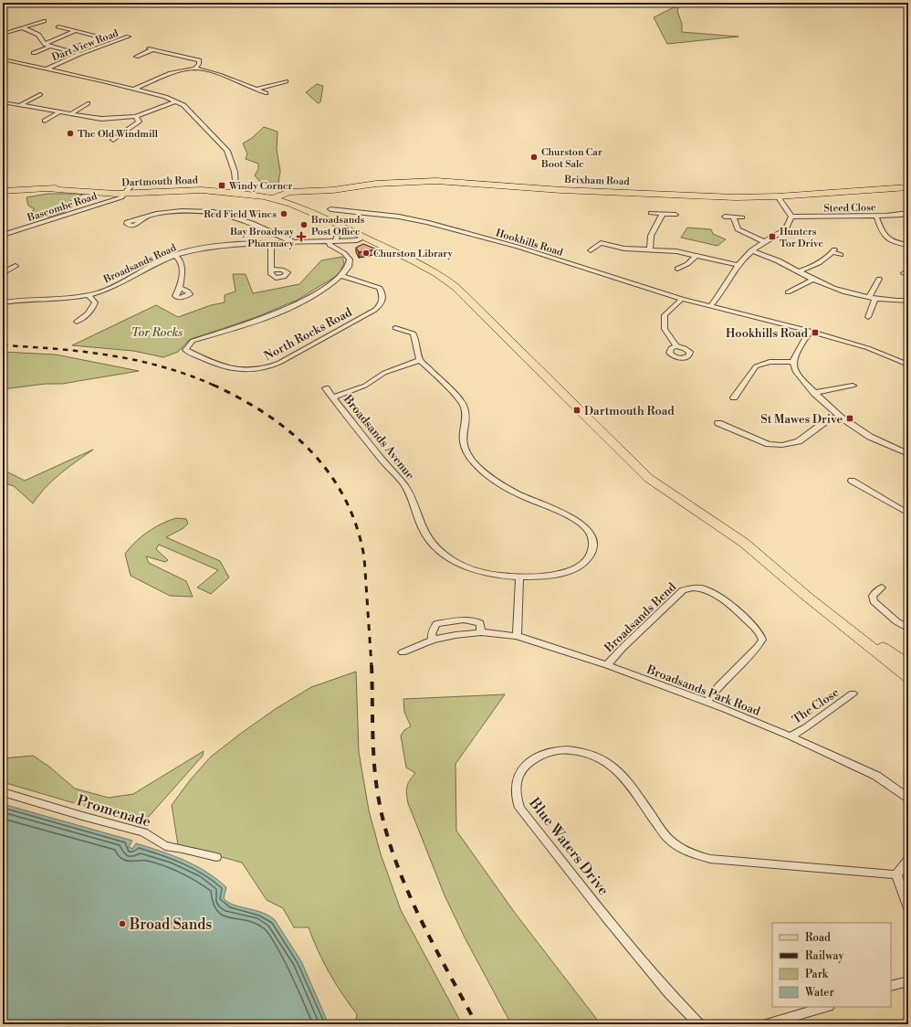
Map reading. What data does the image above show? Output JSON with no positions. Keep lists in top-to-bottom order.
{
  "streets": {
    "main road": ["Brixham Road", "Dartmouth Road"],
    "street": [
      "Dart View Road",
      "Bascombe Road",
      "Steed Close",
      "Hookhills Road",
      "Broadsands Road",
      "North Rocks Road",
      "Broadsands Avenue",
      "Broadsands Bend",
      "Broadsands Park Road",
      "The Close",
      "Promenade",
      "Blue Waters Drive"
    ]
  },
  "crossings": [
    ["Brixham Road", "Dartmouth Road"],
    ["Dartmouth Road", "Bascombe Road"],
    ["Dartmouth Road", "Broadsands Road"],
    ["Broadsands Road", "North Rocks Road"],
    ["Broadsands Bend", "Broadsands Park Road"],
    ["Broadsands Park Road", "The Close"]
  ],
  "parks": ["Tor Rocks"],
  "places": {
    "other": [
      "The Old Windmill",
      "Churston Car Boot Sale",
      "Red Field Wines",
      "Broadsands Post Office",
      "Churston Library",
      "Broad Sands"
    ],
    "transit": [
      "Windy Corner",
      "Hunters Tor Drive",
      "Hookhills Road",
      "Dartmouth Road",
      "St Mawes Drive"
    ],
    "health": ["Bay Broadway Pharmacy"]
  },
  "legend": [
    "Road",
    "Railway",
    "Park",
    "Water"
  ]
}
